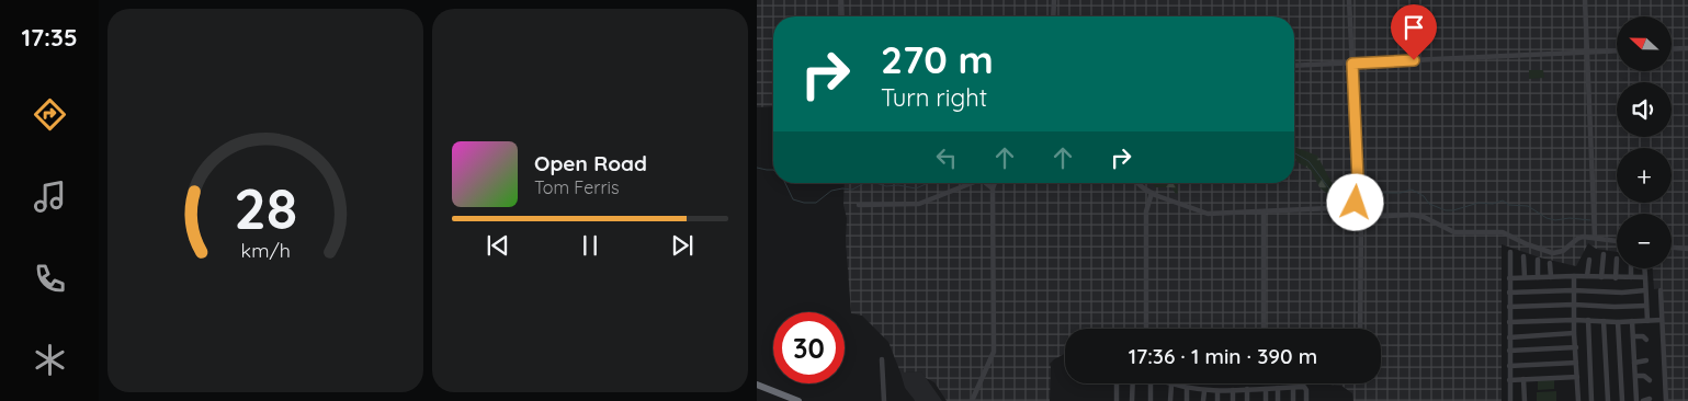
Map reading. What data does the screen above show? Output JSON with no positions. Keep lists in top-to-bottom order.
{
  "north": "left",
  "page": {
    "tabs": "17:35",
    "map_buttons": ["+", "−"],
    "turn": ["270 m", "Turn right"],
    "song": ["Open Road", "Tom Ferris"],
    "limit": "30",
    "trip": "17:36 · 1 min · 390 m",
    "gauge": ["28", "km/h"]
  }
}
